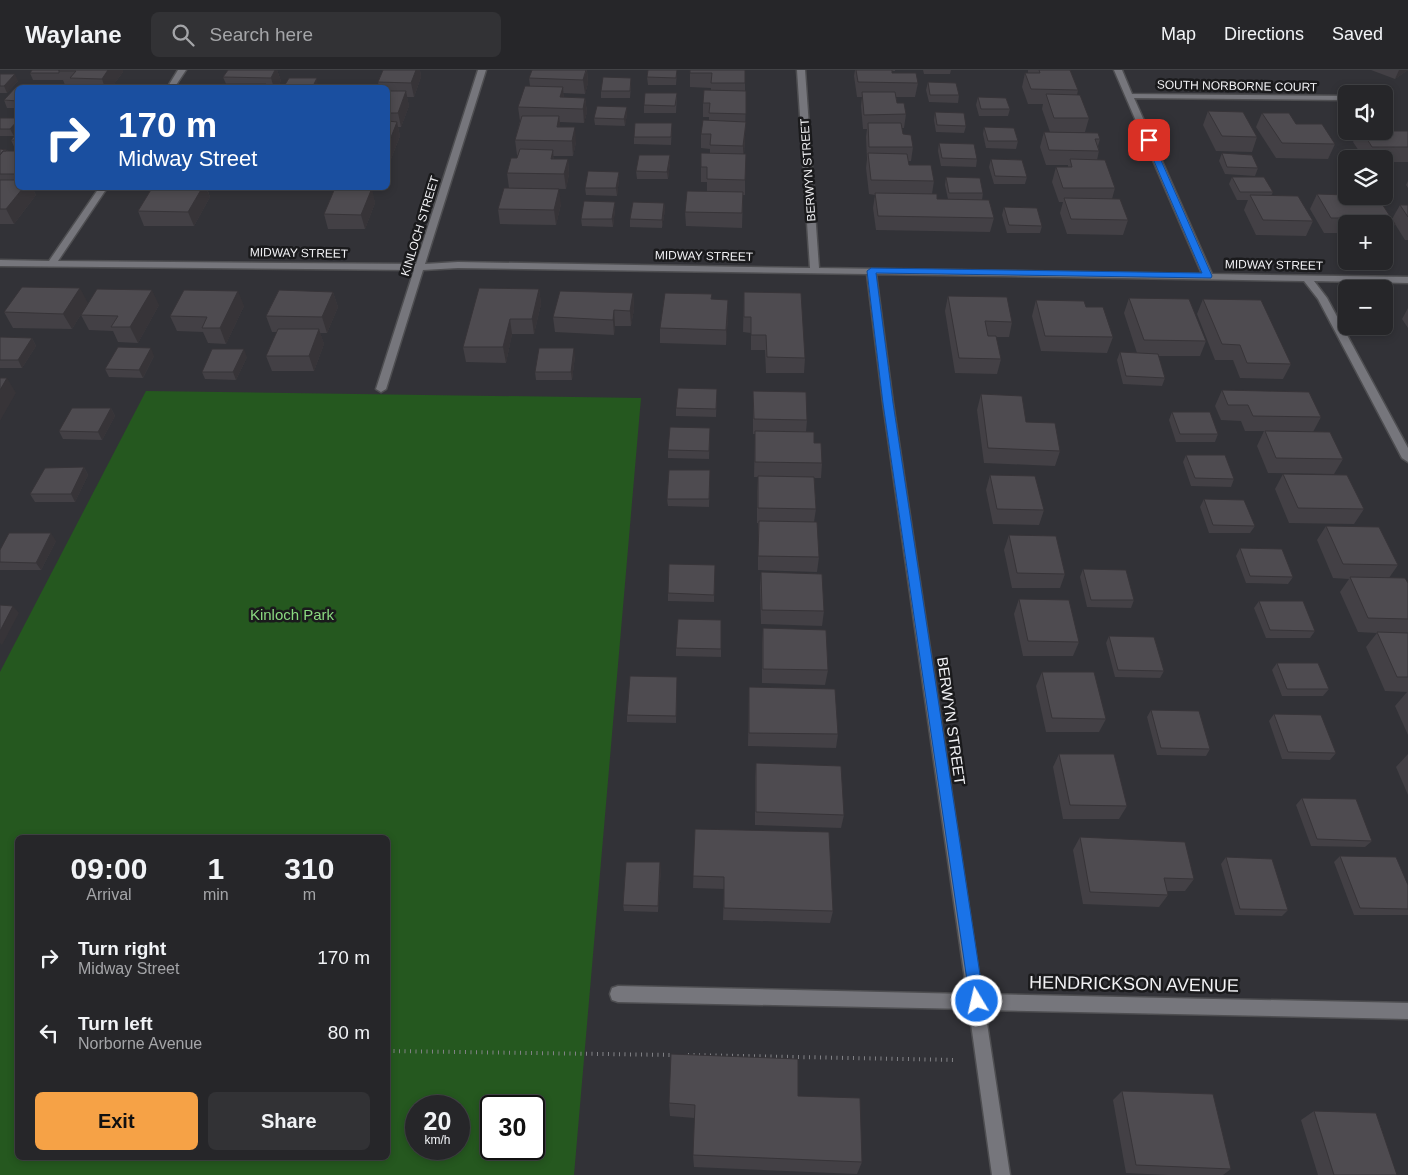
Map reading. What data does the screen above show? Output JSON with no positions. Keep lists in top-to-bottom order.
{
  "streets": {
    "street": [
      "SOUTH NORBORNE COURT",
      "BERWYN STREET",
      "KINLOCH STREET",
      "MIDWAY STREET",
      "HENDRICKSON AVENUE"
    ]
  },
  "crossings": [
    ["BERWYN STREET", "MIDWAY STREET"],
    ["BERWYN STREET", "HENDRICKSON AVENUE"],
    ["KINLOCH STREET", "MIDWAY STREET"]
  ],
  "parks": ["Kinloch Park"],
  "page": {
    "header": "Waylane",
    "search": "Search here",
    "nav": ["Map", "Directions", "Saved"],
    "map_buttons": ["+", "−"],
    "turn": ["170 m", "Midway Street"],
    "eta": [
      "09:00",
      "Arrival",
      "1",
      "min",
      "310",
      "m"
    ],
    "list": [
      {
        "name": "Turn right",
        "note": "Midway Street",
        "value": "170 m"
      },
      {
        "name": "Turn left",
        "note": "Norborne Avenue",
        "value": "80 m"
      }
    ],
    "buttons": ["Exit", "Share"],
    "speed": "20 km/h",
    "limit": "30"
  }
}
